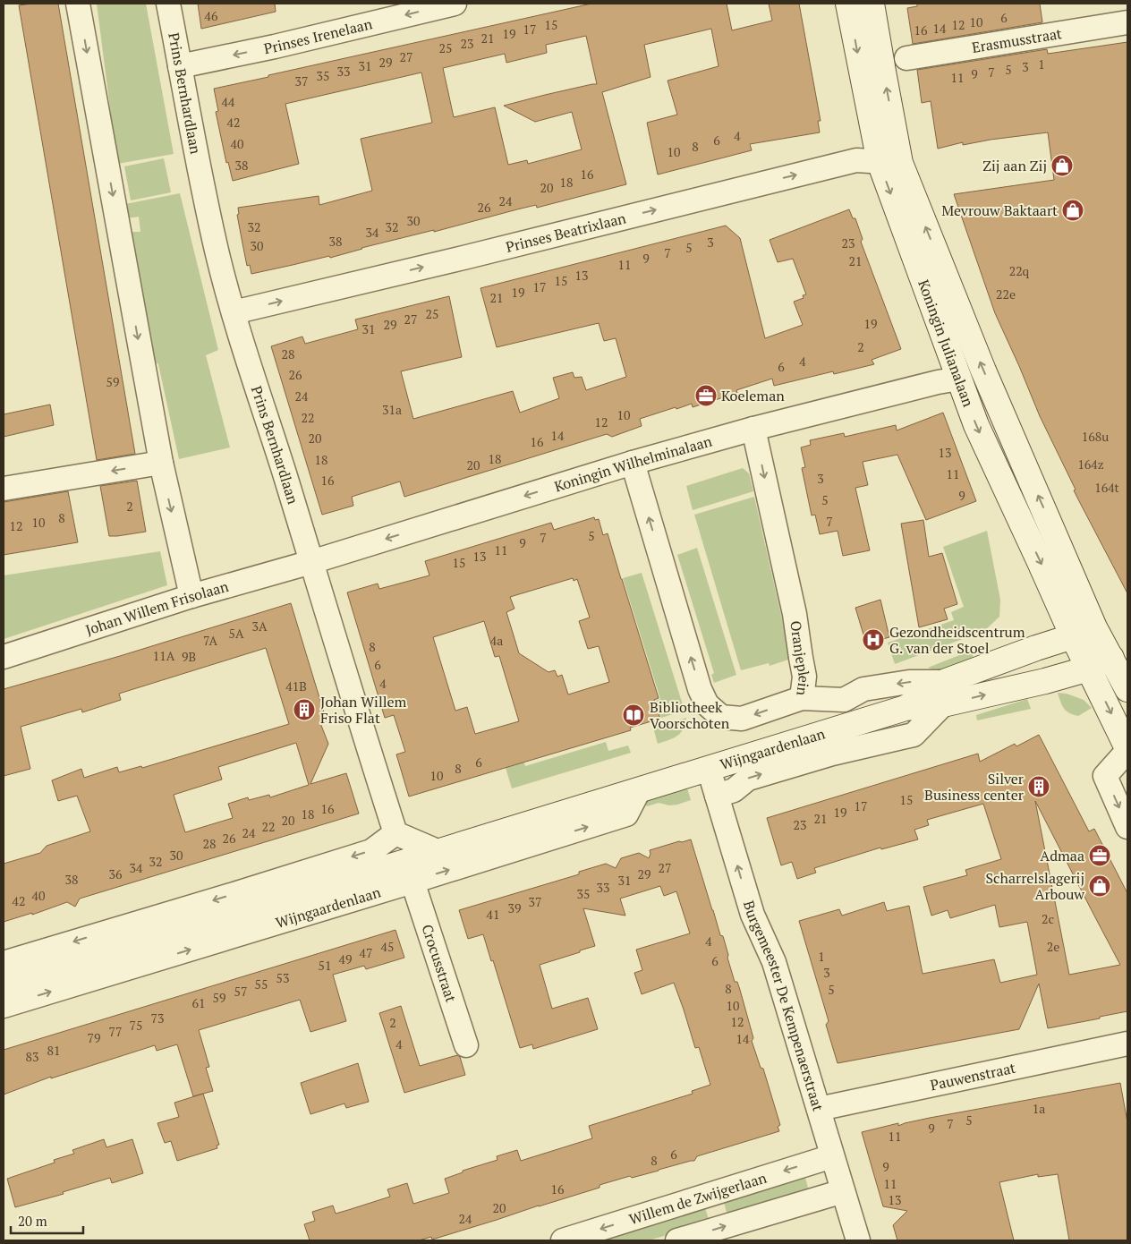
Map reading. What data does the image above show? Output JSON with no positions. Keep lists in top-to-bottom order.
{
  "streets": {
    "main road": ["Koningin Julianalaan", "Wijngaardenlaan"],
    "street": [
      "Prinses Irenelaan",
      "Erasmusstraat",
      "Prins Bernhardlaan",
      "Prinses Beatrixlaan",
      "Koningin Wilhelminalaan",
      "Johan Willem Frisolaan",
      "Oranjeplein",
      "Crocusstraat",
      "Burgemeester De Kempenaerstraat",
      "Pauwenstraat",
      "Willem de Zwijgerlaan"
    ]
  },
  "crossings": [
    ["Prinses Irenelaan", "Prins Bernhardlaan"],
    ["Prins Bernhardlaan", "Prinses Beatrixlaan"],
    ["Prins Bernhardlaan", "Koningin Wilhelminalaan"],
    ["Prins Bernhardlaan", "Johan Willem Frisolaan"],
    ["Prinses Beatrixlaan", "Koningin Julianalaan"],
    ["Koningin Julianalaan", "Koningin Wilhelminalaan"],
    ["Koningin Julianalaan", "Wijngaardenlaan"],
    ["Koningin Wilhelminalaan", "Johan Willem Frisolaan"],
    ["Koningin Wilhelminalaan", "Oranjeplein"],
    ["Oranjeplein", "Wijngaardenlaan"],
    ["Wijngaardenlaan", "Crocusstraat"],
    ["Wijngaardenlaan", "Burgemeester De Kempenaerstraat"],
    ["Burgemeester De Kempenaerstraat", "Pauwenstraat"],
    ["Burgemeester De Kempenaerstraat", "Willem de Zwijgerlaan"]
  ],
  "one_way": [
    "Prinses Irenelaan",
    "Prinses Beatrixlaan",
    "Koningin Wilhelminalaan",
    "Burgemeester De Kempenaerstraat"
  ],
  "places": {
    "shop": ["Zij aan Zij", "Mevrouw Baktaart", "Scharrelslagerij Arbouw"],
    "office": ["Koeleman", "Admaa"],
    "hospital": ["Gezondheidscentrum G. van der Stoel"],
    "building": ["Johan Willem Friso Flat", "Silver Business center"],
    "library": ["Bibliotheek Voorschoten"]
  },
  "house_numbers": [
    "46",
    "6",
    "10",
    "15",
    "12",
    "14",
    "17",
    "16",
    "19",
    "21",
    "23",
    "25",
    "27",
    "29",
    "1",
    "31",
    "3",
    "5",
    "33",
    "7",
    "9",
    "35",
    "11",
    "37",
    "44",
    "42",
    "4",
    "6",
    "40",
    "8",
    "10",
    "38",
    "16",
    "18",
    "20",
    "24",
    "26",
    "30",
    "32",
    "32",
    "34",
    "38",
    "3",
    "23",
    "30",
    "5",
    "7",
    "9",
    "21",
    "11",
    "22q",
    "13",
    "15",
    "17",
    "19",
    "22e",
    "21",
    "25",
    "27",
    "19",
    "29",
    "31",
    "2",
    "28",
    "4",
    "6",
    "26",
    "59",
    "24",
    "31a",
    "10",
    "22",
    "12",
    "14",
    "168u",
    "20",
    "16",
    "13",
    "18",
    "18",
    "164z",
    "20",
    "11",
    "3",
    "16",
    "164t",
    "9",
    "5",
    "2",
    "8",
    "7",
    "10",
    "12",
    "5",
    "7",
    "9",
    "11",
    "13",
    "15",
    "3A",
    "5A",
    "7A",
    "4a",
    "8",
    "11A",
    "9B",
    "6",
    "4",
    "41B",
    "6",
    "8",
    "10",
    "15",
    "17",
    "16",
    "19",
    "18",
    "21",
    "20",
    "23",
    "22",
    "24",
    "26",
    "28",
    "30",
    "32",
    "34",
    "27",
    "36",
    "29",
    "38",
    "31",
    "33",
    "35",
    "40",
    "42",
    "37",
    "39",
    "41",
    "2c",
    "4",
    "45",
    "2e",
    "47",
    "1",
    "49",
    "6",
    "51",
    "3",
    "53",
    "55",
    "8",
    "5",
    "57",
    "59",
    "61",
    "10",
    "73",
    "12",
    "2",
    "75",
    "77",
    "79",
    "14",
    "4",
    "81",
    "83",
    "1a",
    "5",
    "7",
    "9",
    "11",
    "6",
    "8",
    "9",
    "11",
    "16",
    "13",
    "20",
    "24"
  ],
  "scale_bar": "20 m"
}
